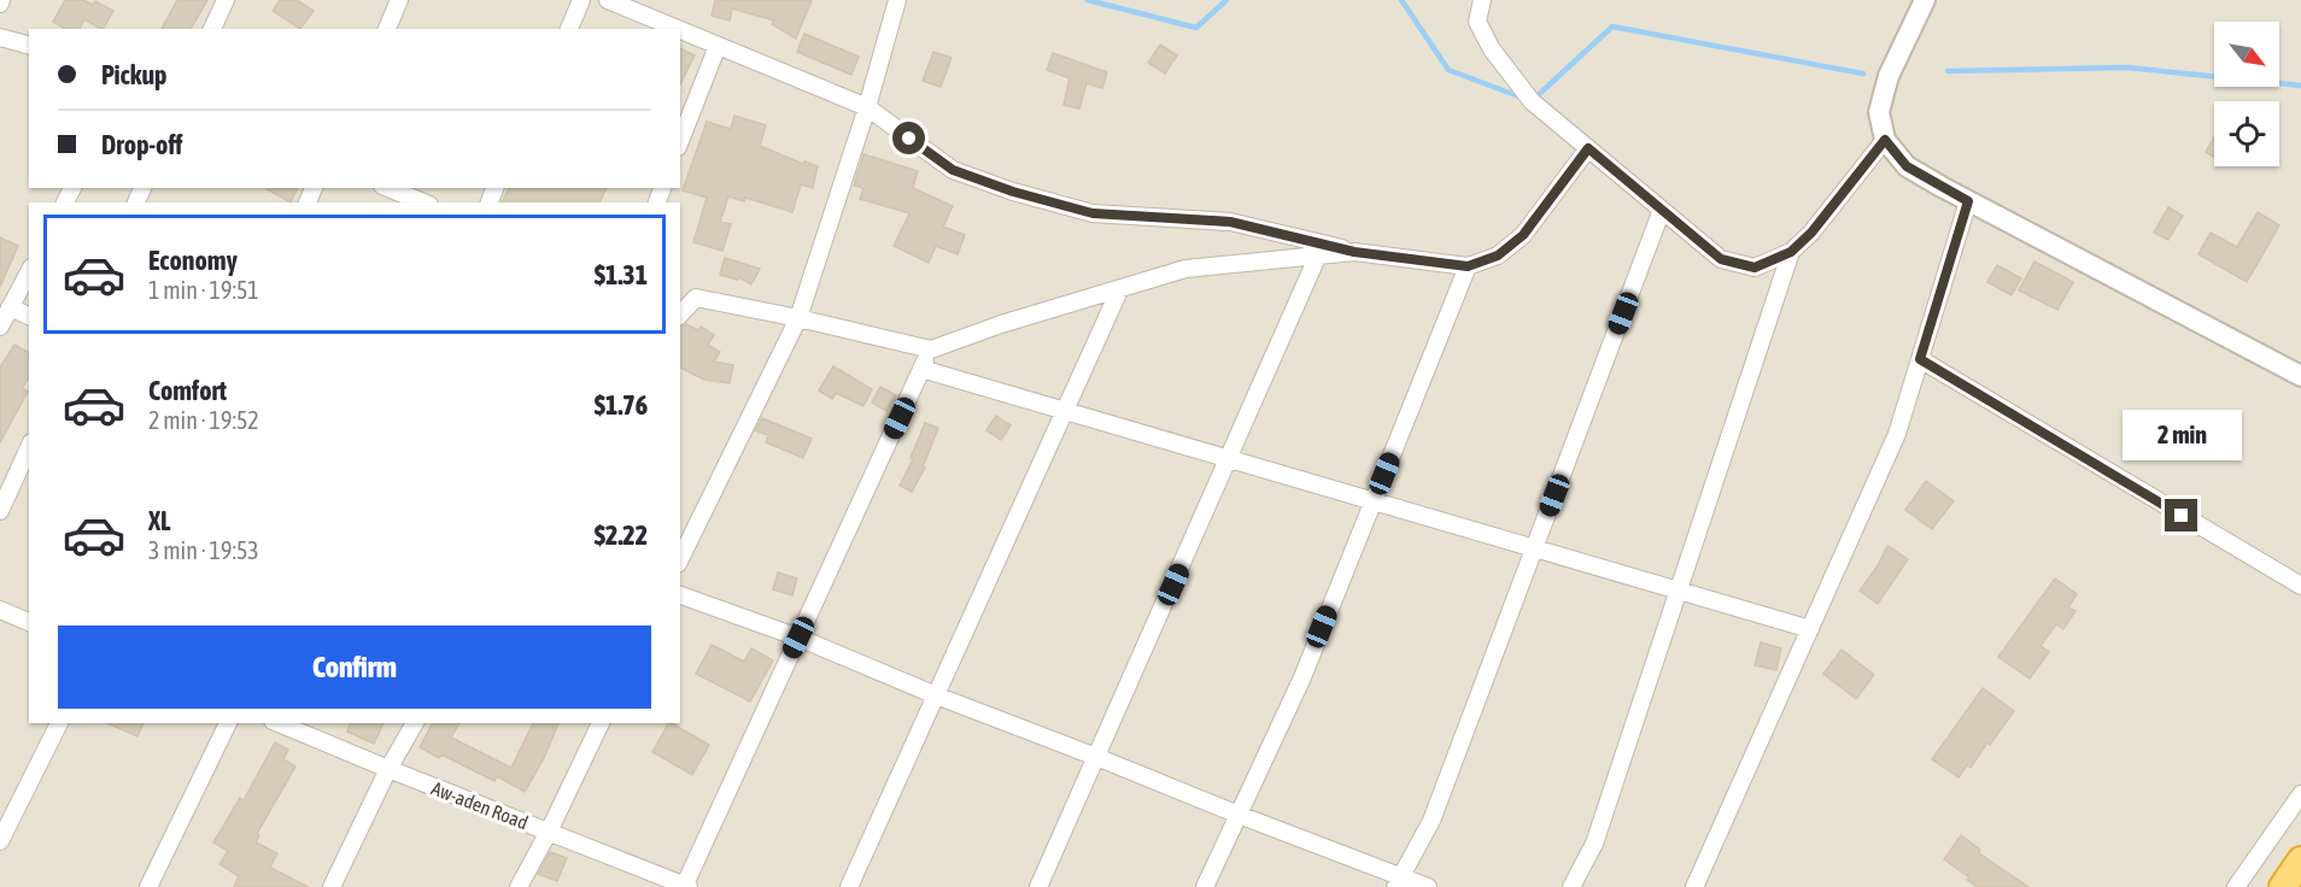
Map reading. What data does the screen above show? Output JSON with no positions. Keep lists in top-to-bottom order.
{
  "streets": {
    "street": ["Aw-aden Road"]
  },
  "north": "bottom right",
  "page": {
    "banner": ["Pickup", "Drop-off"],
    "list": [
      {
        "name": "Economy",
        "note": "1 min · 19:51",
        "value": "$1.31"
      },
      {
        "name": "Comfort",
        "note": "2 min · 19:52",
        "value": "$1.76"
      },
      {
        "name": "XL",
        "note": "3 min · 19:53",
        "value": "$2.22"
      }
    ],
    "bubble": "2 min",
    "buttons": "Confirm"
  }
}
